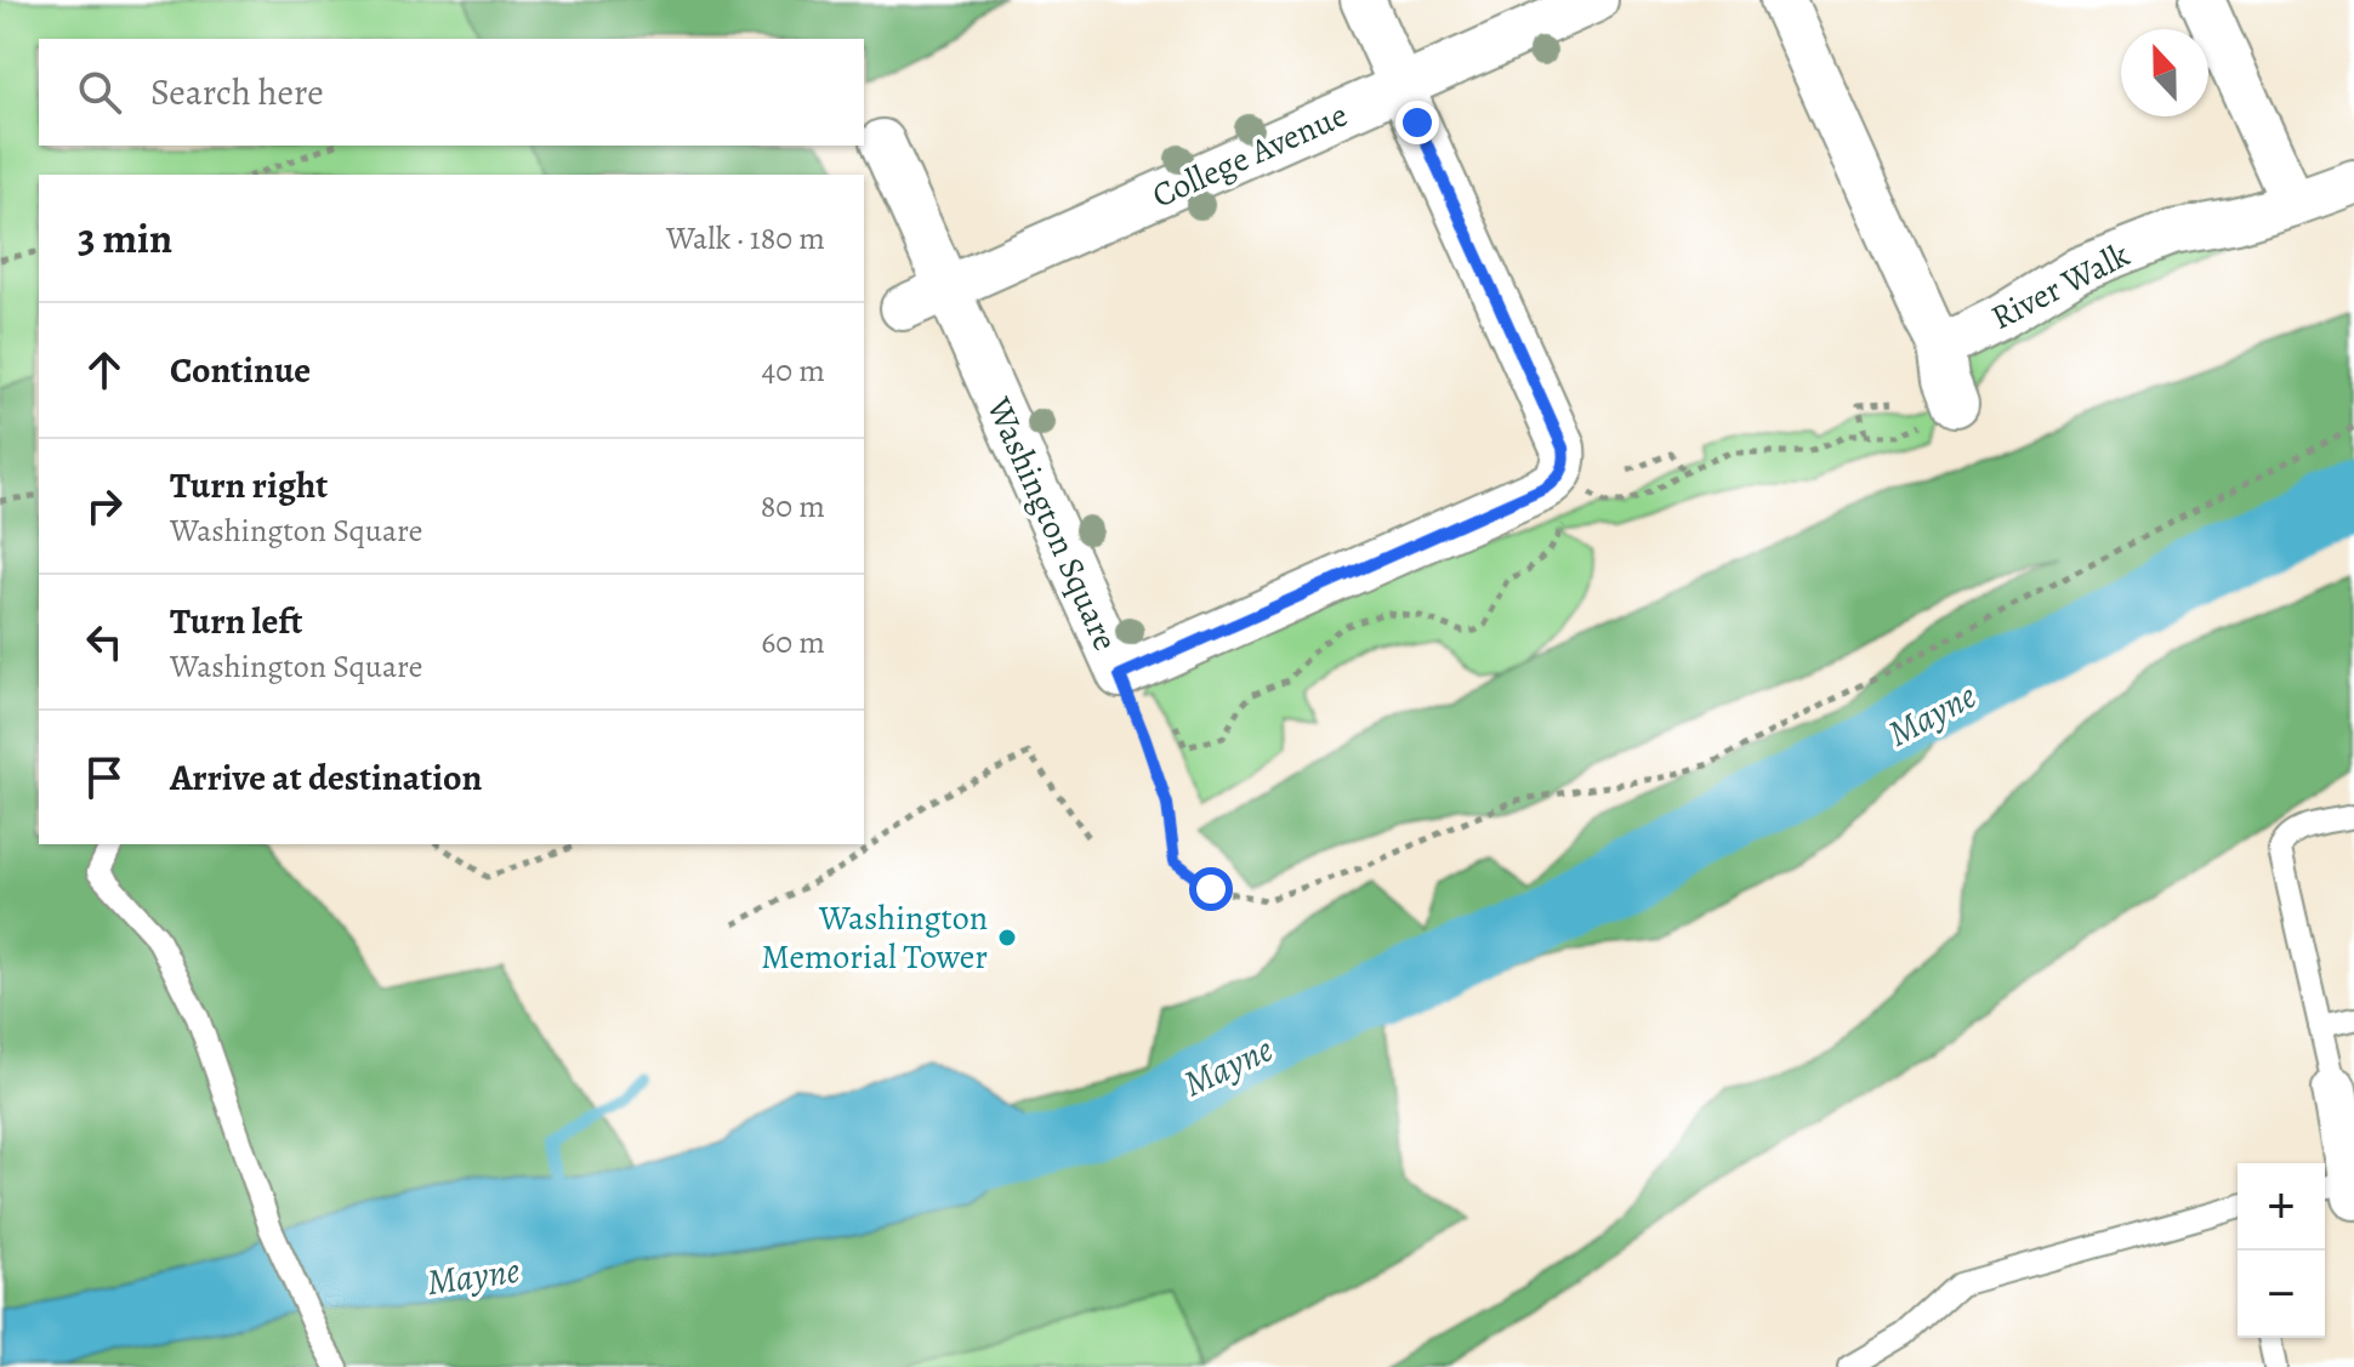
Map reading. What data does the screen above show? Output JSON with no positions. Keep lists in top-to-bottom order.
{
  "streets": {
    "street": ["College Avenue", "River Walk", "Washington Square"]
  },
  "crossings": [
    ["College Avenue", "Washington Square"]
  ],
  "water": ["Mayne"],
  "places": ["Washington Memorial Tower"],
  "north": "top",
  "page": {
    "search": "Search here",
    "heading": ["3 min", "Walk · 180 m"],
    "list": [
      ["Continue", "40 m"],
      ["Turn right", "Washington Square", "80 m"],
      ["Turn left", "Washington Square", "60 m"],
      "Arrive at destination"
    ],
    "map_buttons": ["+", "−"]
  }
}
